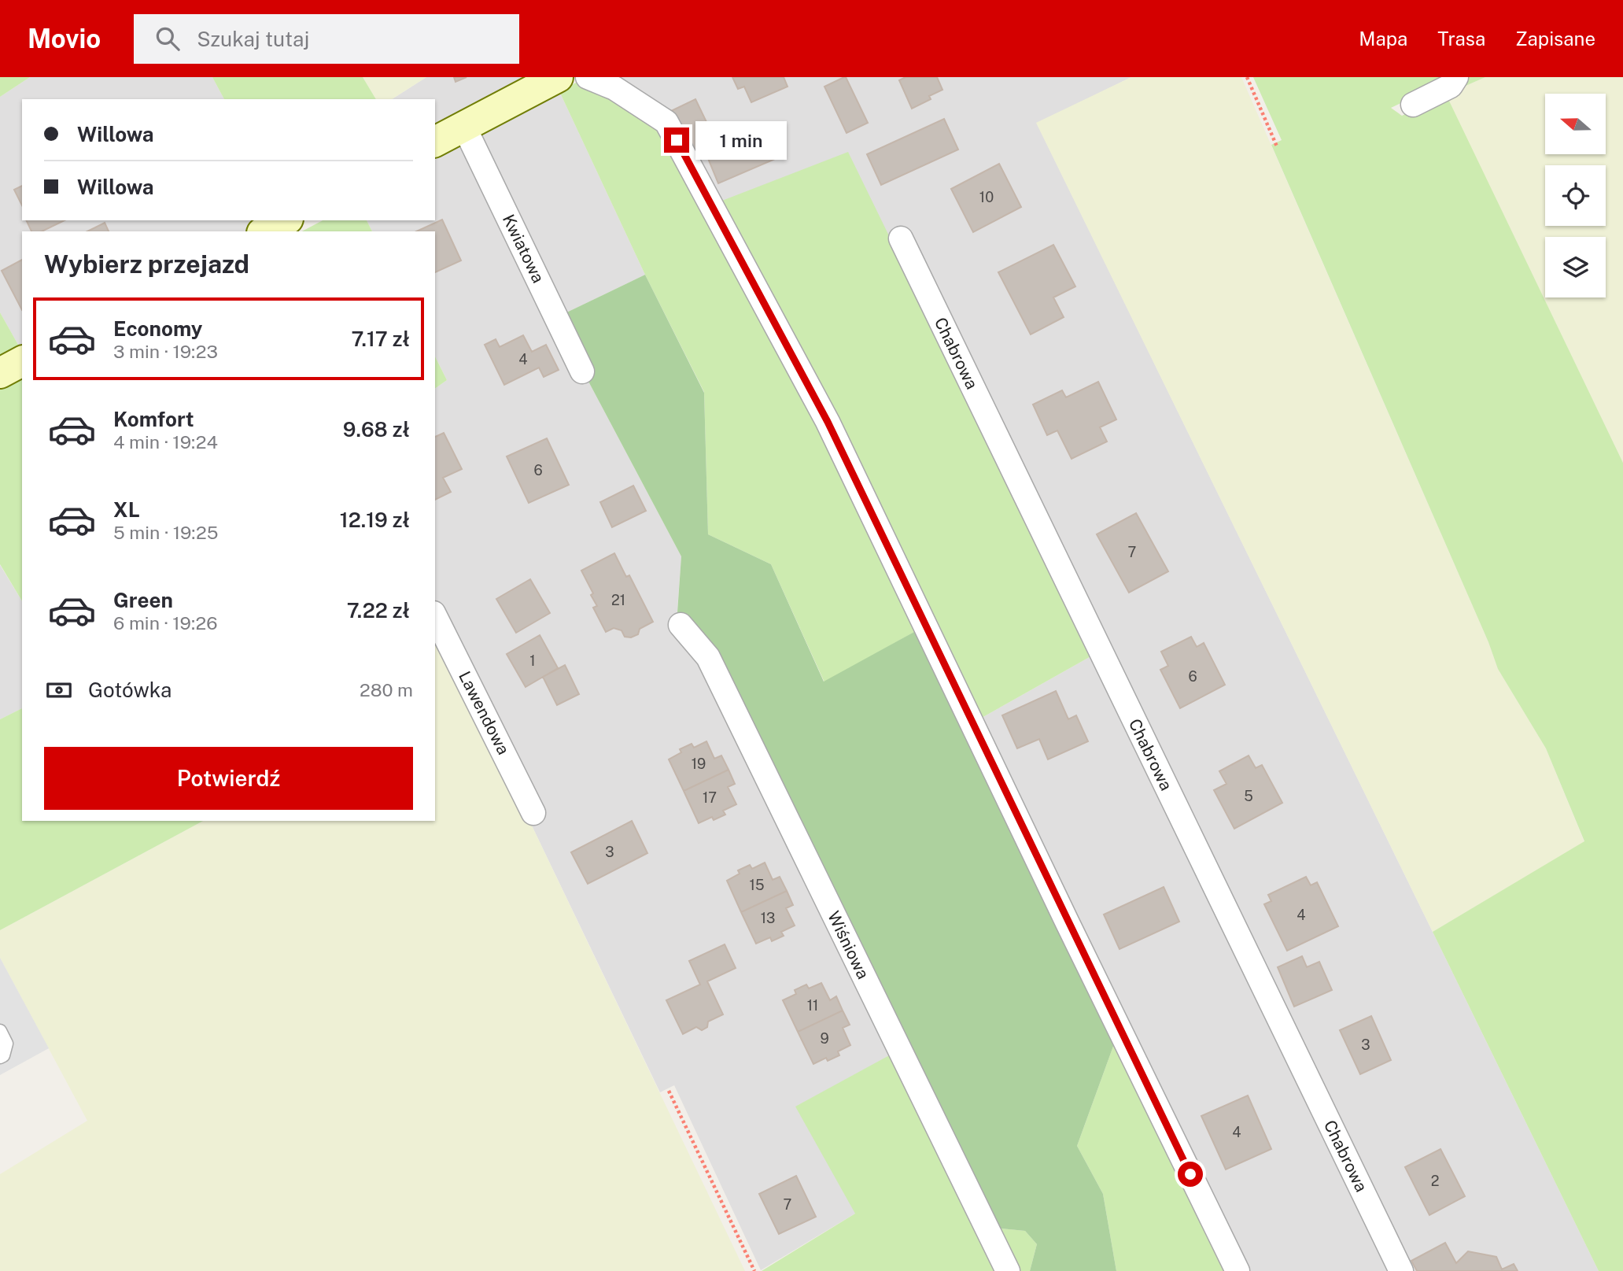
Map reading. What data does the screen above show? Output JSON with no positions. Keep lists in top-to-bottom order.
{
  "streets": {
    "street": [
      "Kwiatowa",
      "Chabrowa",
      "Lawendowa",
      "Wiśniowa"
    ]
  },
  "house_numbers": [
    "10",
    "4",
    "6",
    "7",
    "21",
    "1",
    "6",
    "19",
    "5",
    "17",
    "3",
    "15",
    "4",
    "13",
    "11",
    "9",
    "3",
    "4",
    "2",
    "7"
  ],
  "north": "left",
  "page": {
    "header": "Movio",
    "search": "Szukaj tutaj",
    "nav": ["Mapa", "Trasa", "Zapisane"],
    "banner": ["Willowa", "Willowa"],
    "bubble": "1 min",
    "heading": "Wybierz przejazd",
    "list": [
      {
        "name": "Economy",
        "note": "3 min · 19:23",
        "value": "7.17 zł"
      },
      {
        "name": "Komfort",
        "note": "4 min · 19:24",
        "value": "9.68 zł"
      },
      {
        "name": "XL",
        "note": "5 min · 19:25",
        "value": "12.19 zł"
      },
      {
        "name": "Green",
        "note": "6 min · 19:26",
        "value": "7.22 zł"
      }
    ],
    "pay": ["Gotówka", "280 m"],
    "buttons": "Potwierdź"
  }
}
